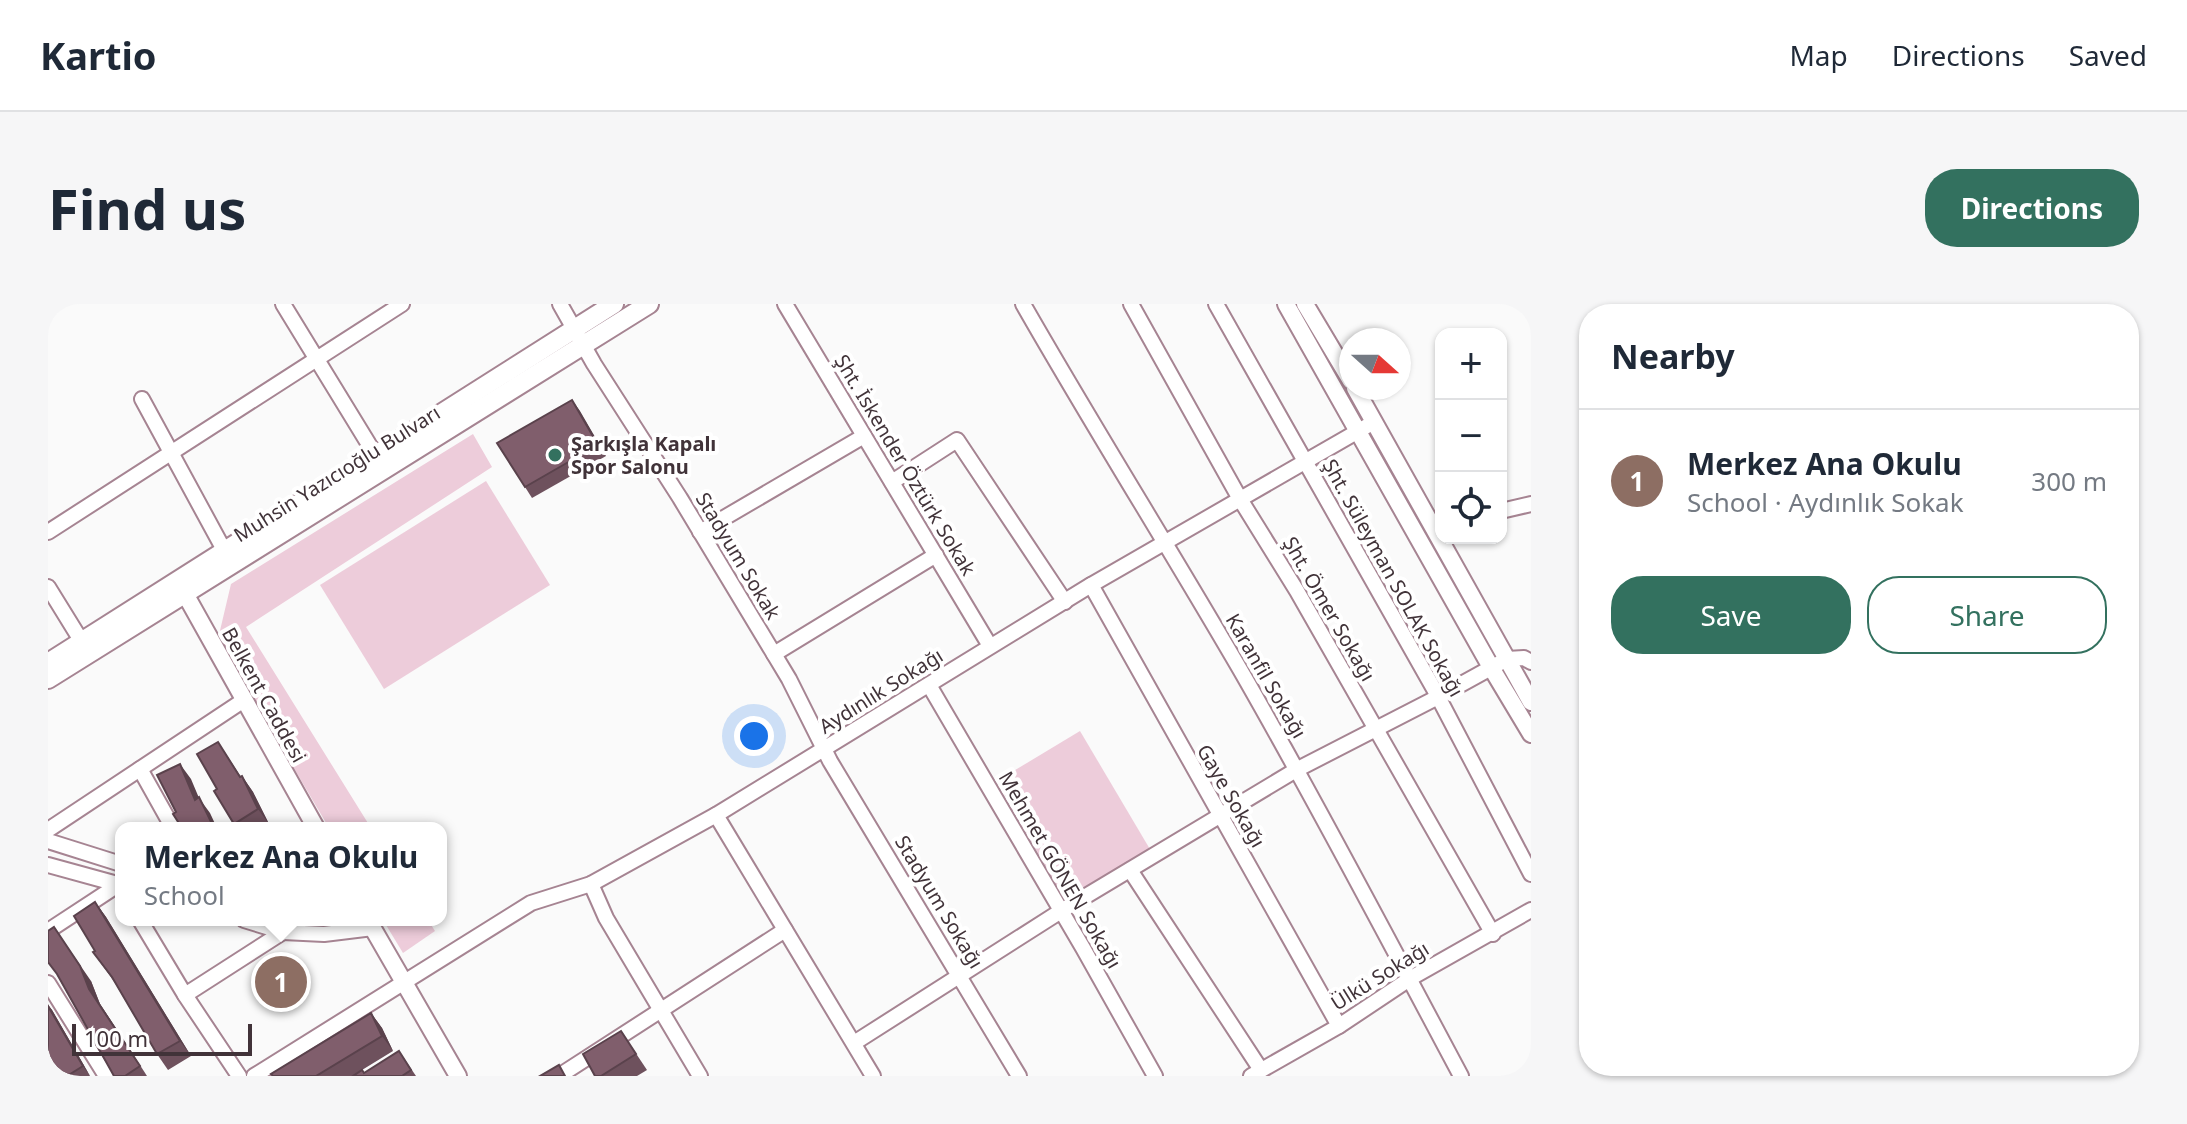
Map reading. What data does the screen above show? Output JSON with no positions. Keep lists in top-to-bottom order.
{
  "streets": {
    "main road": ["Muhsin Yazıcıoğlu Bulvarı"],
    "street": [
      "Şht. İskender Öztürk Sokak",
      "Stadyum Sokak",
      "Şht. Süleyman SOLAK Sokağı",
      "Şht. Ömer Sokağı",
      "Karanfil Sokağı",
      "Aydınlık Sokağı",
      "Belkent Caddesi",
      "Gaye Sokağı",
      "Mehmet GÖNEN Sokağı",
      "Stadyum Sokağı",
      "Ülkü Sokağı"
    ]
  },
  "crossings": [
    ["Şht. İskender Öztürk Sokak", "Aydınlık Sokağı"],
    ["Muhsin Yazıcıoğlu Bulvarı", "Stadyum Sokak"],
    ["Muhsin Yazıcıoğlu Bulvarı", "Belkent Caddesi"],
    ["Stadyum Sokak", "Aydınlık Sokağı"],
    ["Stadyum Sokak", "Stadyum Sokağı"],
    ["Şht. Süleyman SOLAK Sokağı", "Aydınlık Sokağı"],
    ["Şht. Ömer Sokağı", "Aydınlık Sokağı"],
    ["Şht. Ömer Sokağı", "Ülkü Sokağı"],
    ["Karanfil Sokağı", "Aydınlık Sokağı"],
    ["Karanfil Sokağı", "Ülkü Sokağı"],
    ["Aydınlık Sokağı", "Gaye Sokağı"],
    ["Aydınlık Sokağı", "Mehmet GÖNEN Sokağı"],
    ["Aydınlık Sokağı", "Stadyum Sokağı"],
    ["Gaye Sokağı", "Ülkü Sokağı"]
  ],
  "places": ["Şarkışla Kapalı Spor Salonu"],
  "scale_bar": "100 m",
  "north": "right",
  "page": {
    "header": "Kartio",
    "nav": ["Map", "Directions", "Saved"],
    "buttons": [
      "Directions",
      ["Save", "Share"]
    ],
    "title": "Find us",
    "heading": "Nearby",
    "map_buttons": ["+", "−"],
    "list": [
      {
        "mark": "1",
        "name": "Merkez Ana Okulu",
        "note": "School · Aydınlık Sokak",
        "value": "300 m"
      }
    ],
    "popup": ["Merkez Ana Okulu", "School"],
    "pins": "1",
    "scale": "100 m"
  }
}
